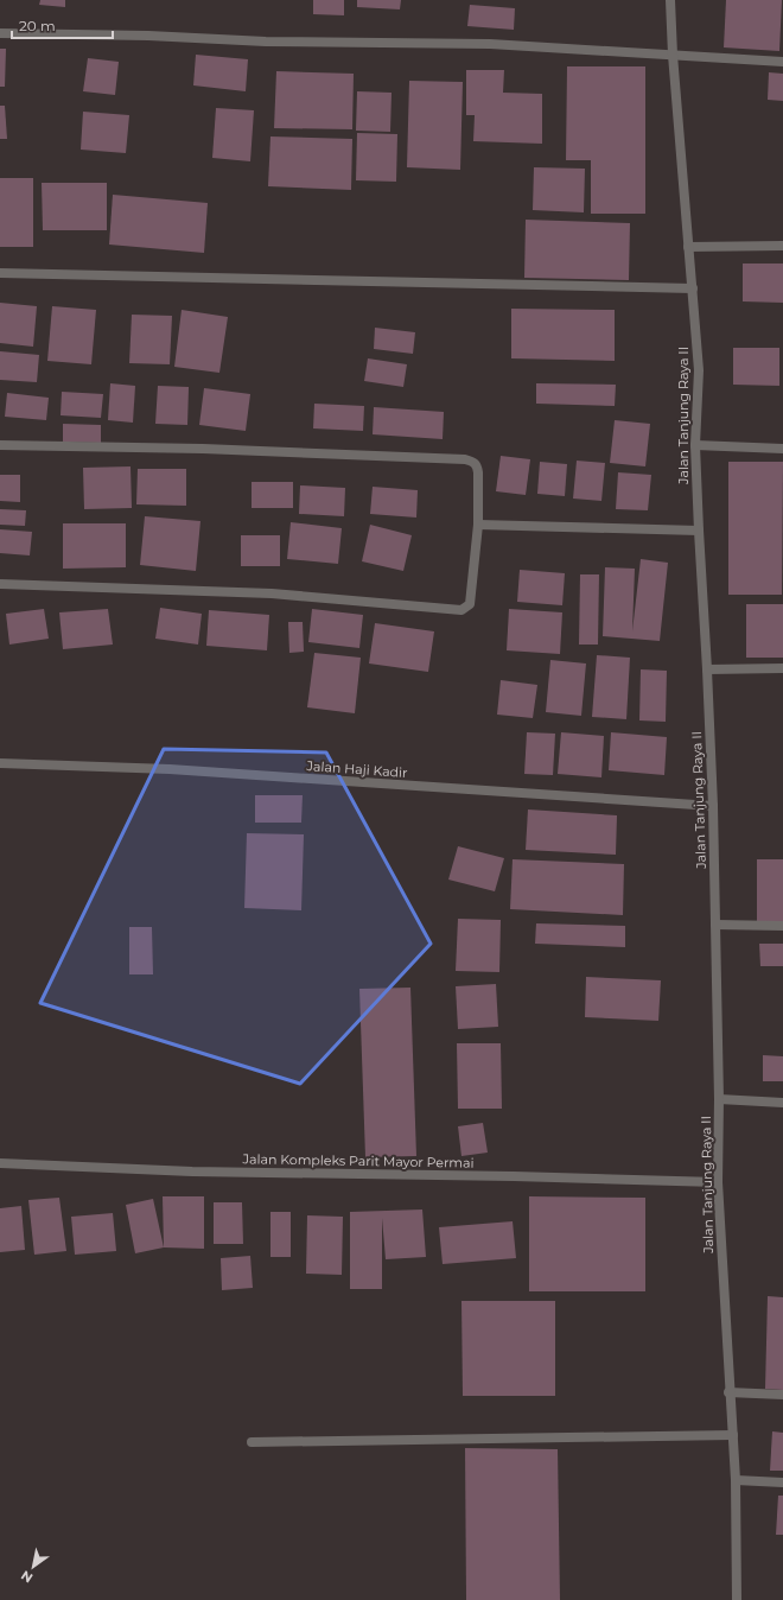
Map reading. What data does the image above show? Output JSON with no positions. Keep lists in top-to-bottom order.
{
  "streets": {
    "street": ["Jalan Tanjung Raya II", "Jalan Haji Kadir", "Jalan Kompleks Parit Mayor Permai"]
  },
  "crossings": [
    ["Jalan Tanjung Raya II", "Jalan Haji Kadir"],
    ["Jalan Tanjung Raya II", "Jalan Kompleks Parit Mayor Permai"]
  ],
  "scale_bar": "20 m",
  "north": "bottom left"
}
